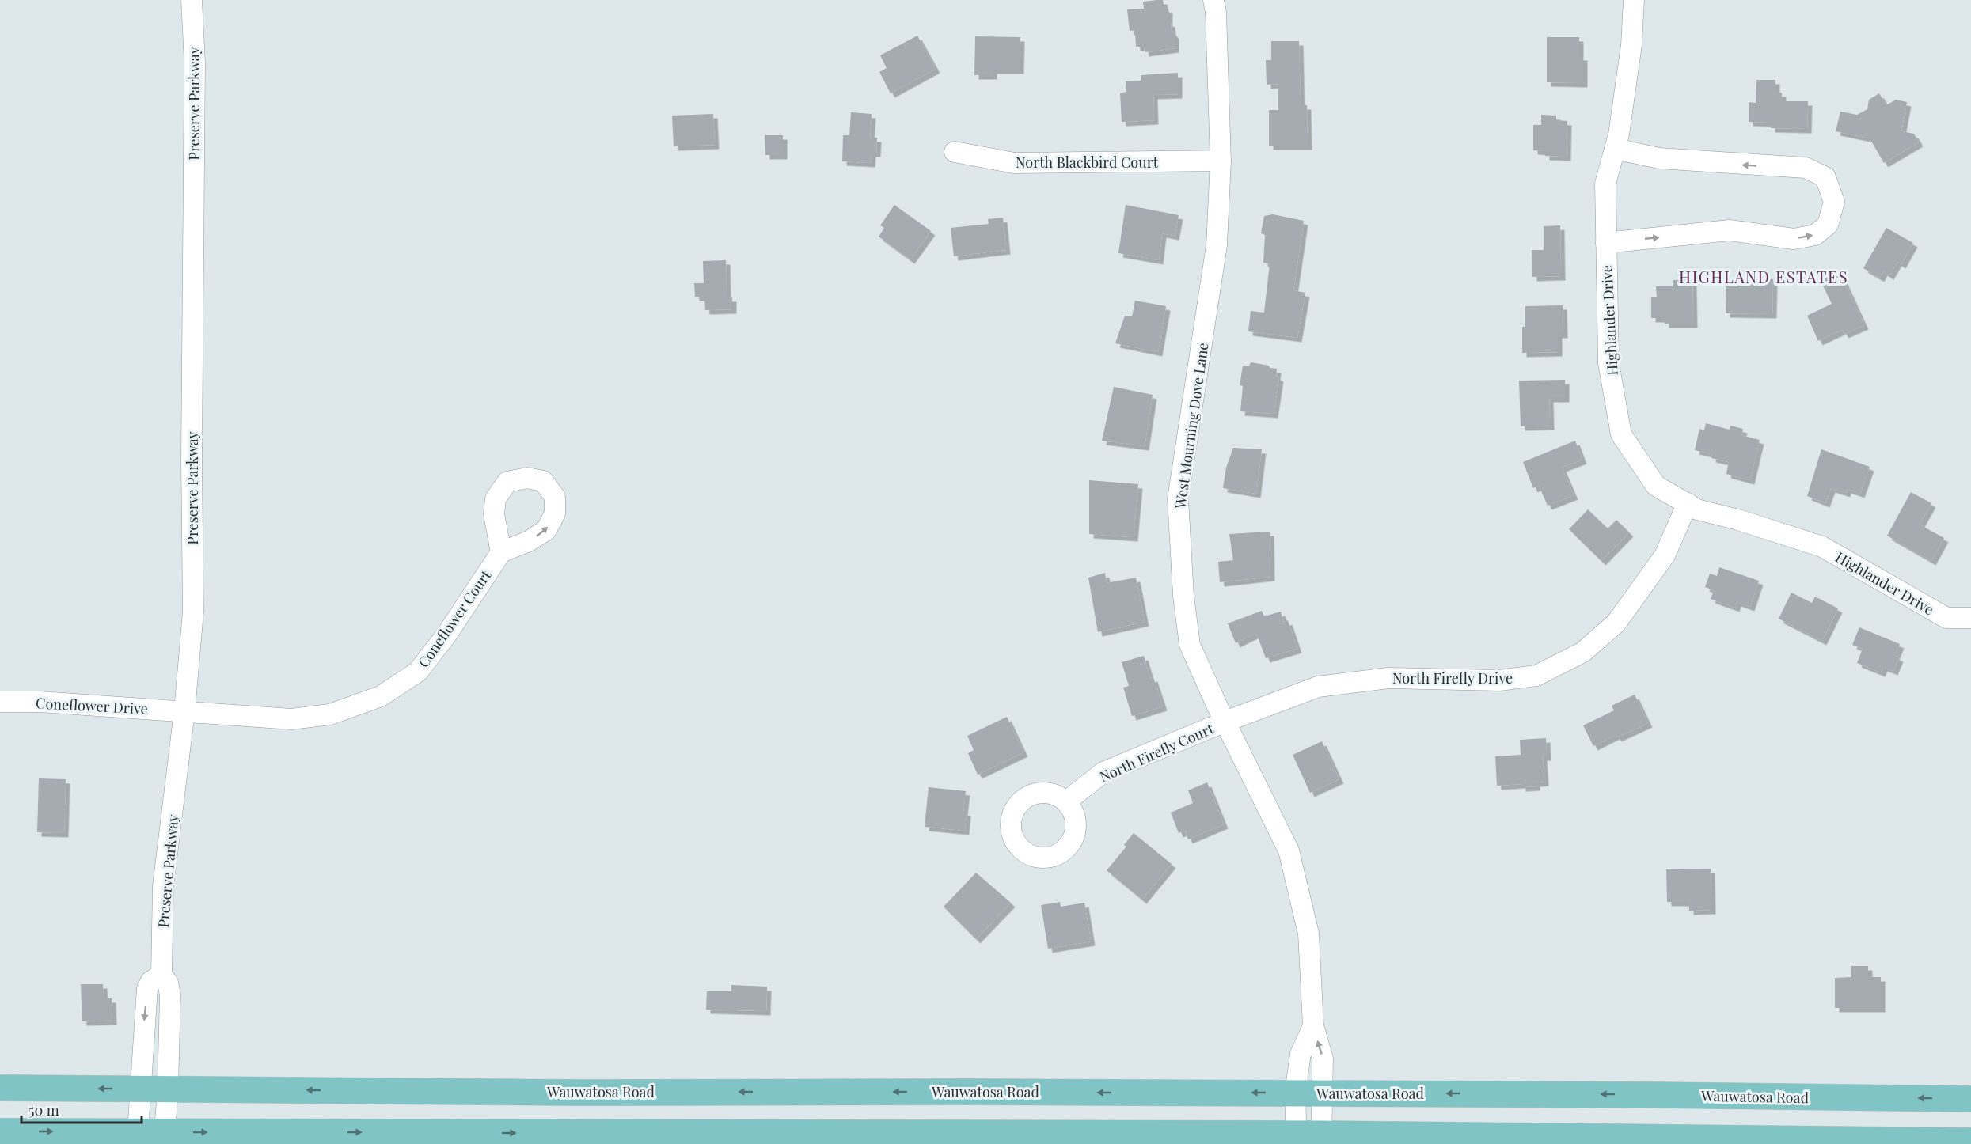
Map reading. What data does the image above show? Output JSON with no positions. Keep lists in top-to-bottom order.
{
  "streets": {
    "main road": ["Wauwatosa Road"],
    "street": [
      "Preserve Parkway",
      "North Blackbird Court",
      "Highlander Drive",
      "West Mourning Dove Lane",
      "Coneflower Court",
      "North Firefly Drive",
      "Coneflower Drive",
      "North Firefly Court"
    ]
  },
  "crossings": [
    ["Preserve Parkway", "Coneflower Court"],
    ["Preserve Parkway", "Coneflower Drive"],
    ["Preserve Parkway", "Wauwatosa Road"],
    ["North Blackbird Court", "West Mourning Dove Lane"],
    ["Highlander Drive", "North Firefly Drive"],
    ["West Mourning Dove Lane", "North Firefly Drive"],
    ["West Mourning Dove Lane", "North Firefly Court"],
    ["Coneflower Court", "Coneflower Drive"],
    ["North Firefly Drive", "North Firefly Court"]
  ],
  "districts": ["HIGHLAND ESTATES"],
  "scale_bar": "50 m"
}
